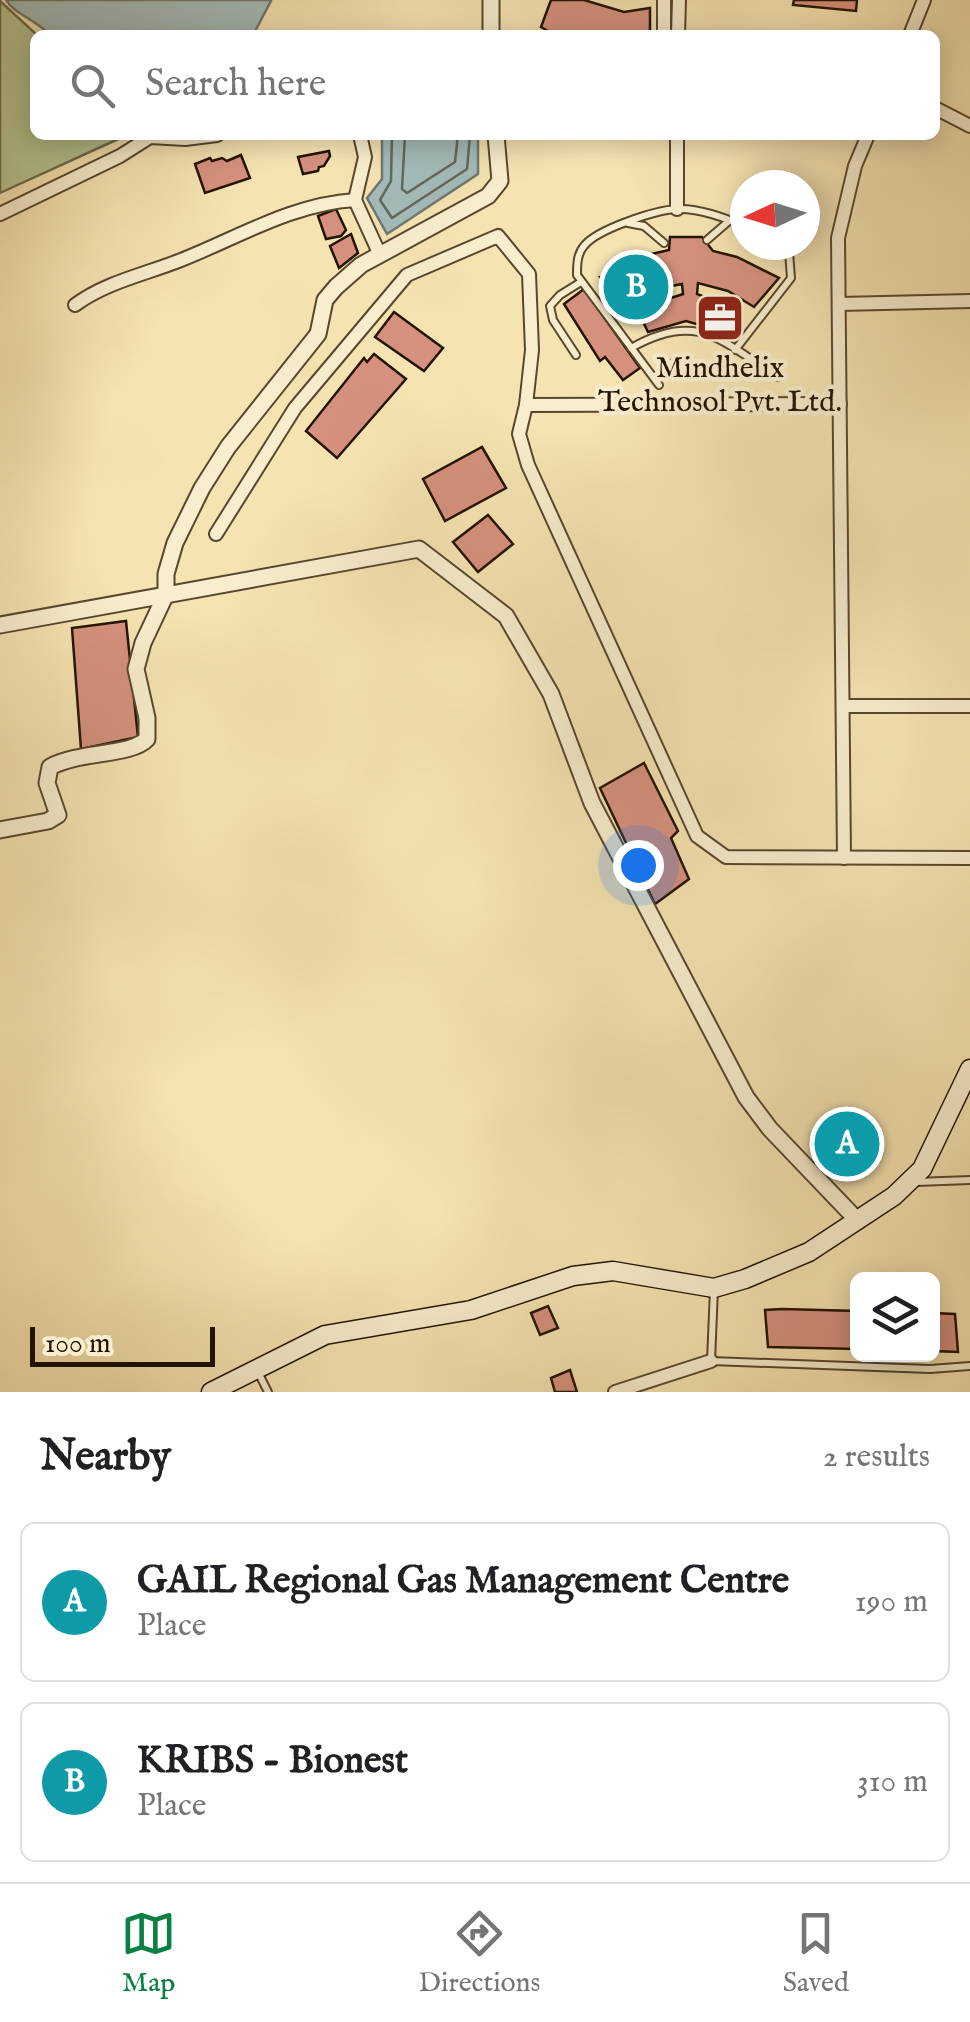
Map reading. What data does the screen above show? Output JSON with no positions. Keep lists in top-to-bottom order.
{
  "places": {
    "office": ["Mindhelix Technosol Pvt. Ltd."]
  },
  "scale_bar": "100 m",
  "north": "left",
  "page": {
    "search": "Search here",
    "pins": ["B", "A"],
    "scale": "100 m",
    "heading": ["Nearby", "2 results"],
    "list": [
      {
        "mark": "A",
        "name": "GAIL Regional Gas Management Centre",
        "note": "Place",
        "value": "190 m"
      },
      {
        "mark": "B",
        "name": "KRIBS - Bionest",
        "note": "Place",
        "value": "310 m"
      }
    ],
    "nav": ["Map", "Directions", "Saved"]
  }
}
